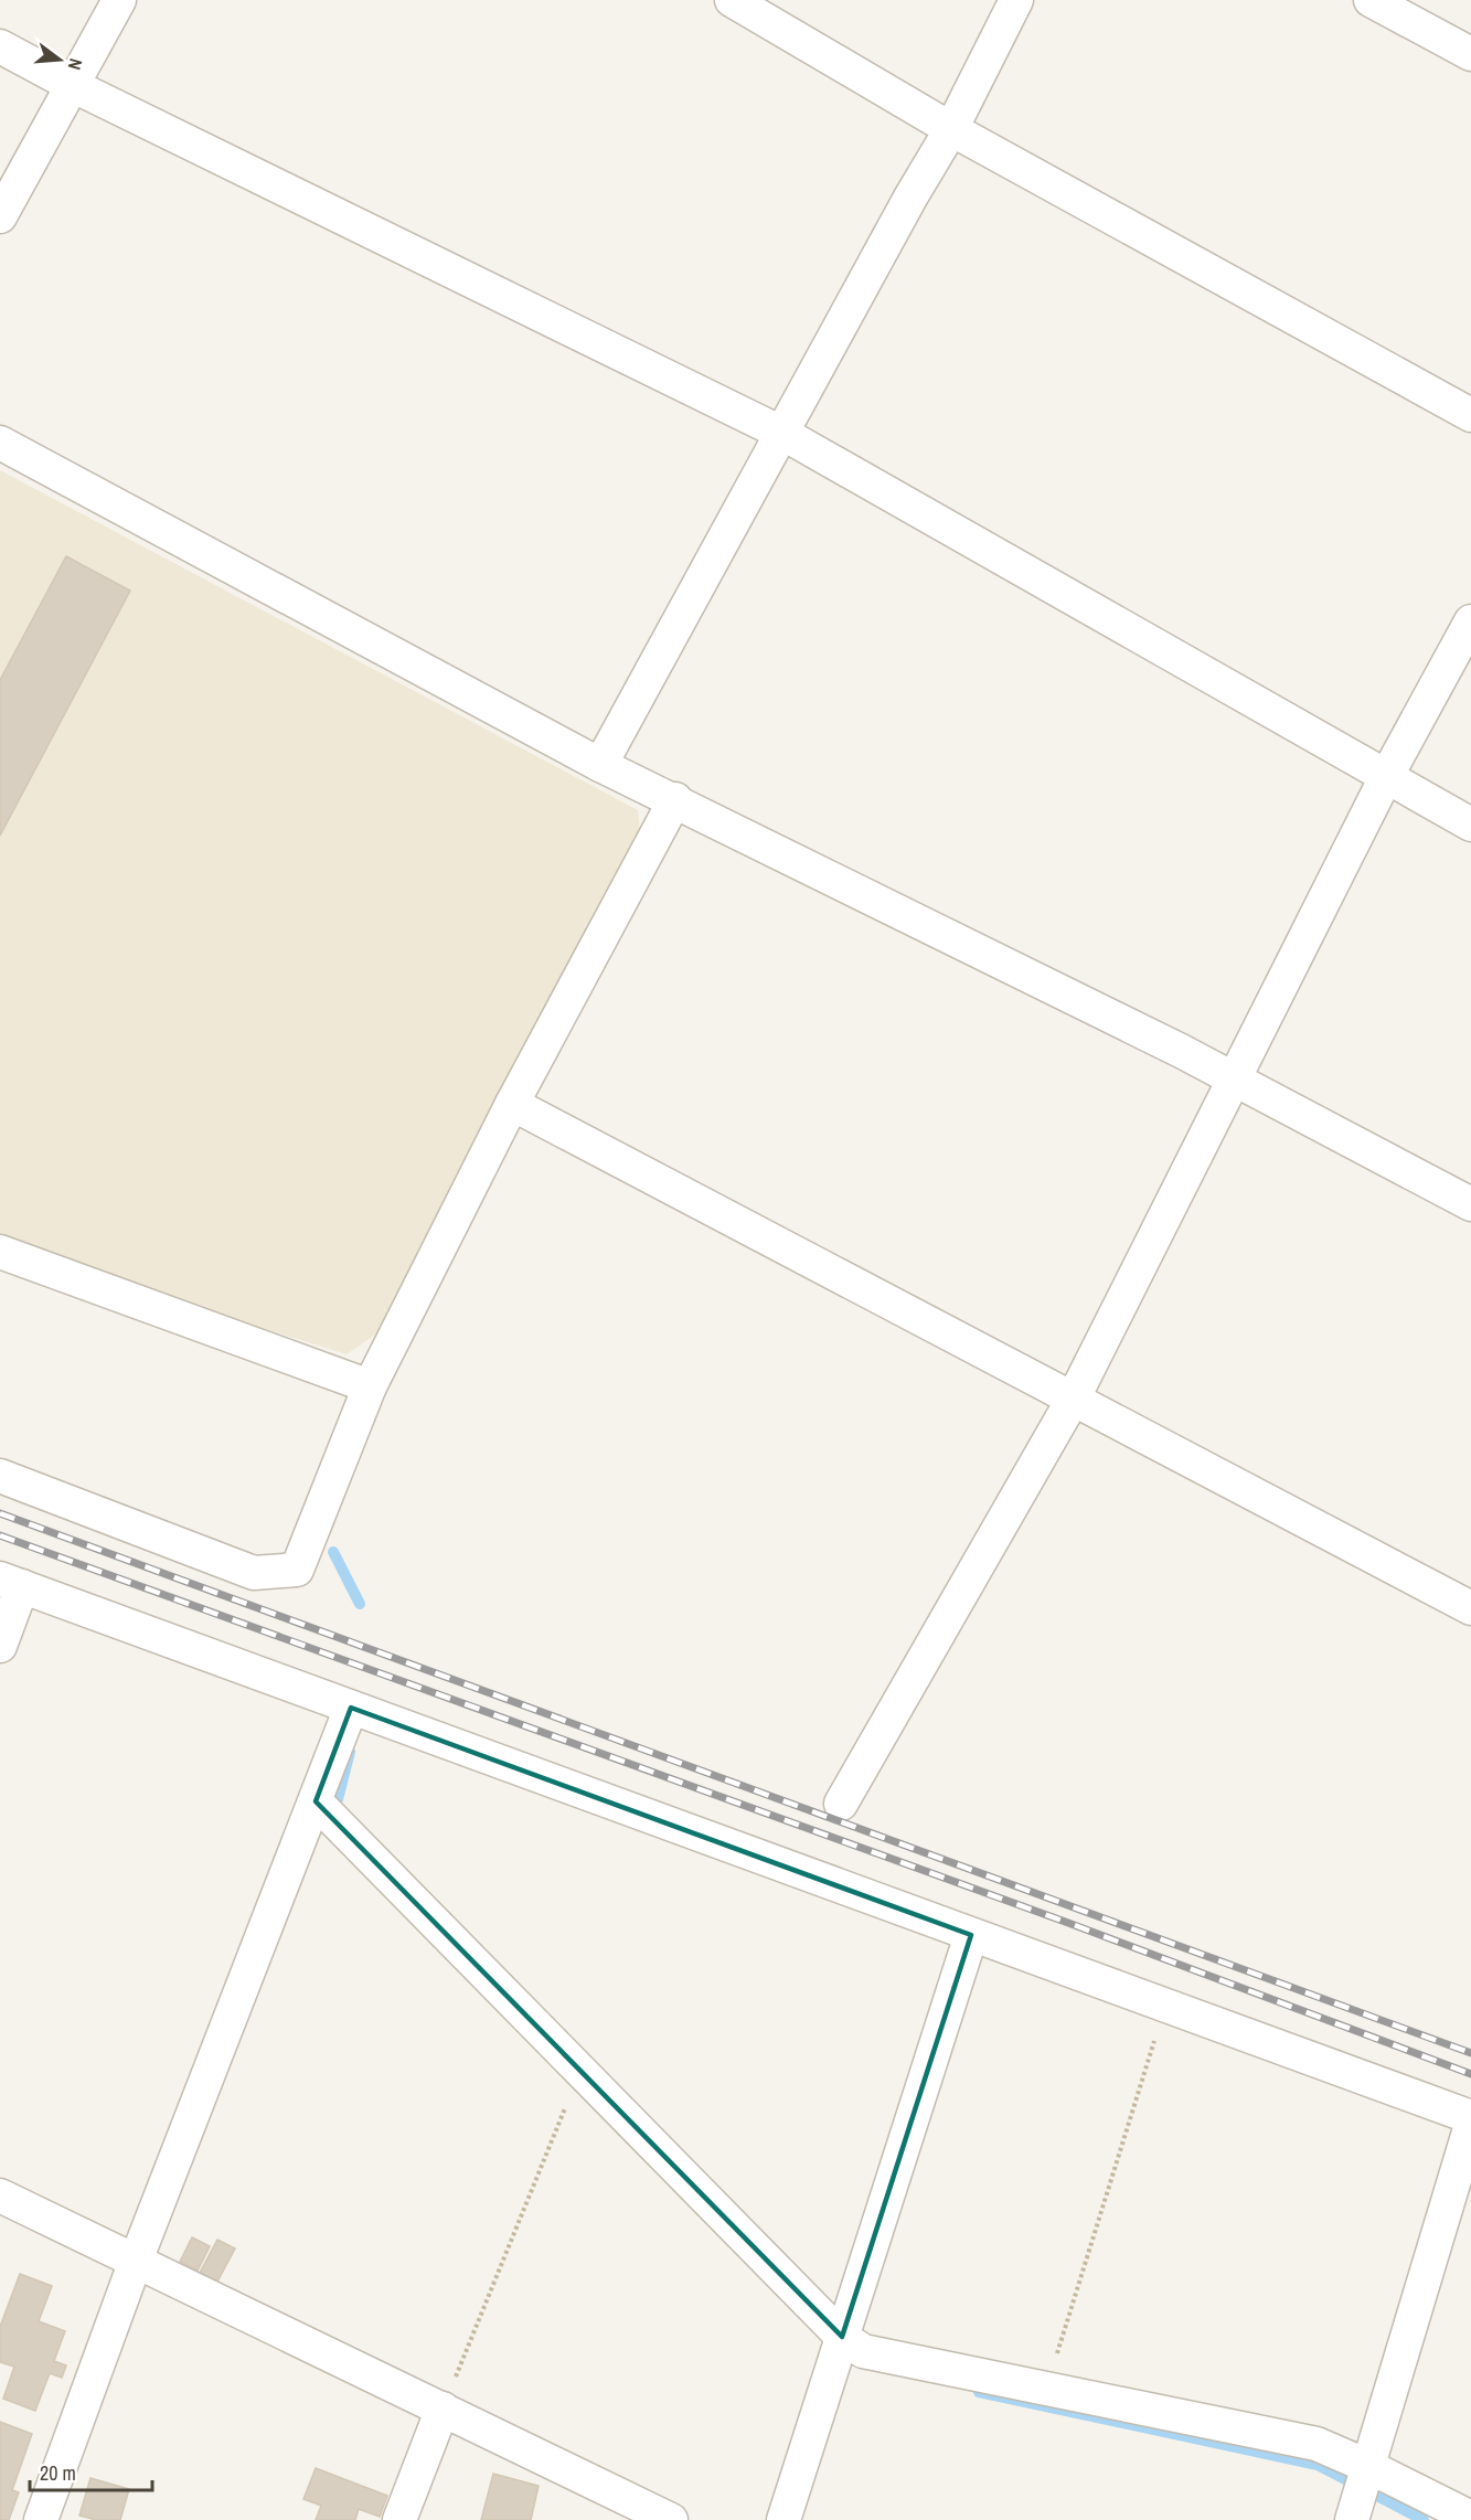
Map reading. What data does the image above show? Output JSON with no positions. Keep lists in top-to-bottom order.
{
  "scale_bar": "20 m",
  "north": "right"
}
